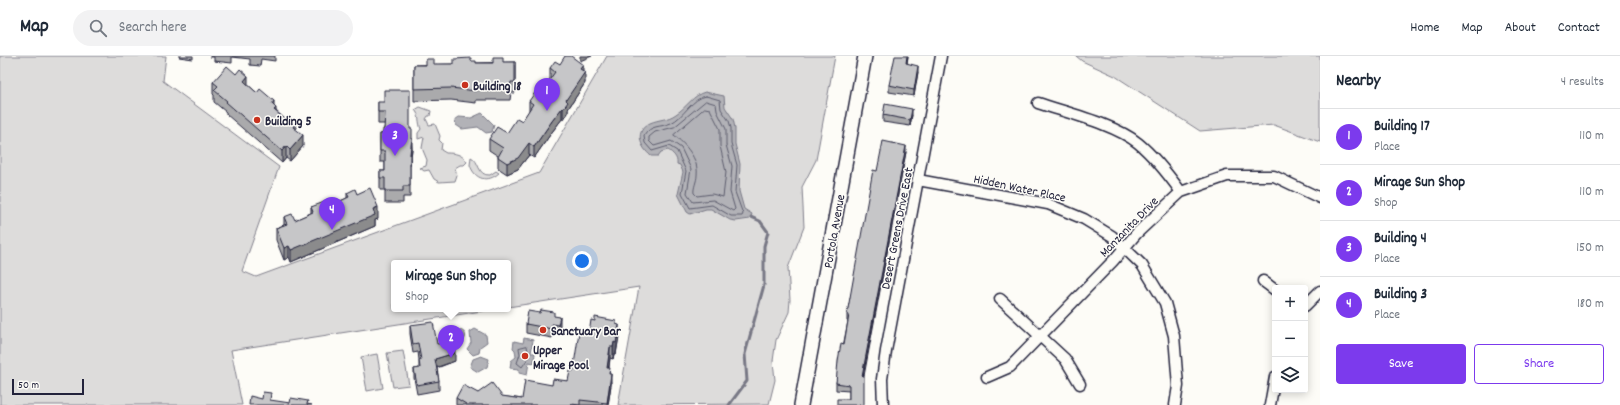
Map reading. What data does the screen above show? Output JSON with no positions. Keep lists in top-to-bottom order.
{
  "streets": {
    "main road": ["Portola Avenue"],
    "street": ["Hidden Water Place", "Manzanita Drive", "Desert Greens Drive East"]
  },
  "crossings": [
    ["Hidden Water Place", "Manzanita Drive"],
    ["Hidden Water Place", "Desert Greens Drive East"]
  ],
  "places": [
    "Building 18",
    "Building 5",
    "Sanctuary Bar",
    "Upper Mirage Pool"
  ],
  "scale_bar": "50 m",
  "page": {
    "header": "Map",
    "search": "Search here",
    "nav": [
      "Home",
      "Map",
      "About",
      "Contact"
    ],
    "heading": ["Nearby", "4 results"],
    "pins": [
      "1",
      "3",
      "4",
      "2"
    ],
    "list": [
      {
        "mark": "1",
        "name": "Building 17",
        "note": "Place",
        "value": "110 m"
      },
      {
        "mark": "2",
        "name": "Mirage Sun Shop",
        "note": "Shop",
        "value": "110 m"
      },
      {
        "mark": "3",
        "name": "Building 4",
        "note": "Place",
        "value": "150 m"
      },
      {
        "mark": "4",
        "name": "Building 3",
        "note": "Place",
        "value": "180 m"
      }
    ],
    "popup": ["Mirage Sun Shop", "Shop"],
    "map_buttons": ["+", "−"],
    "buttons": ["Save", "Share"],
    "scale": "50 m"
  }
}
